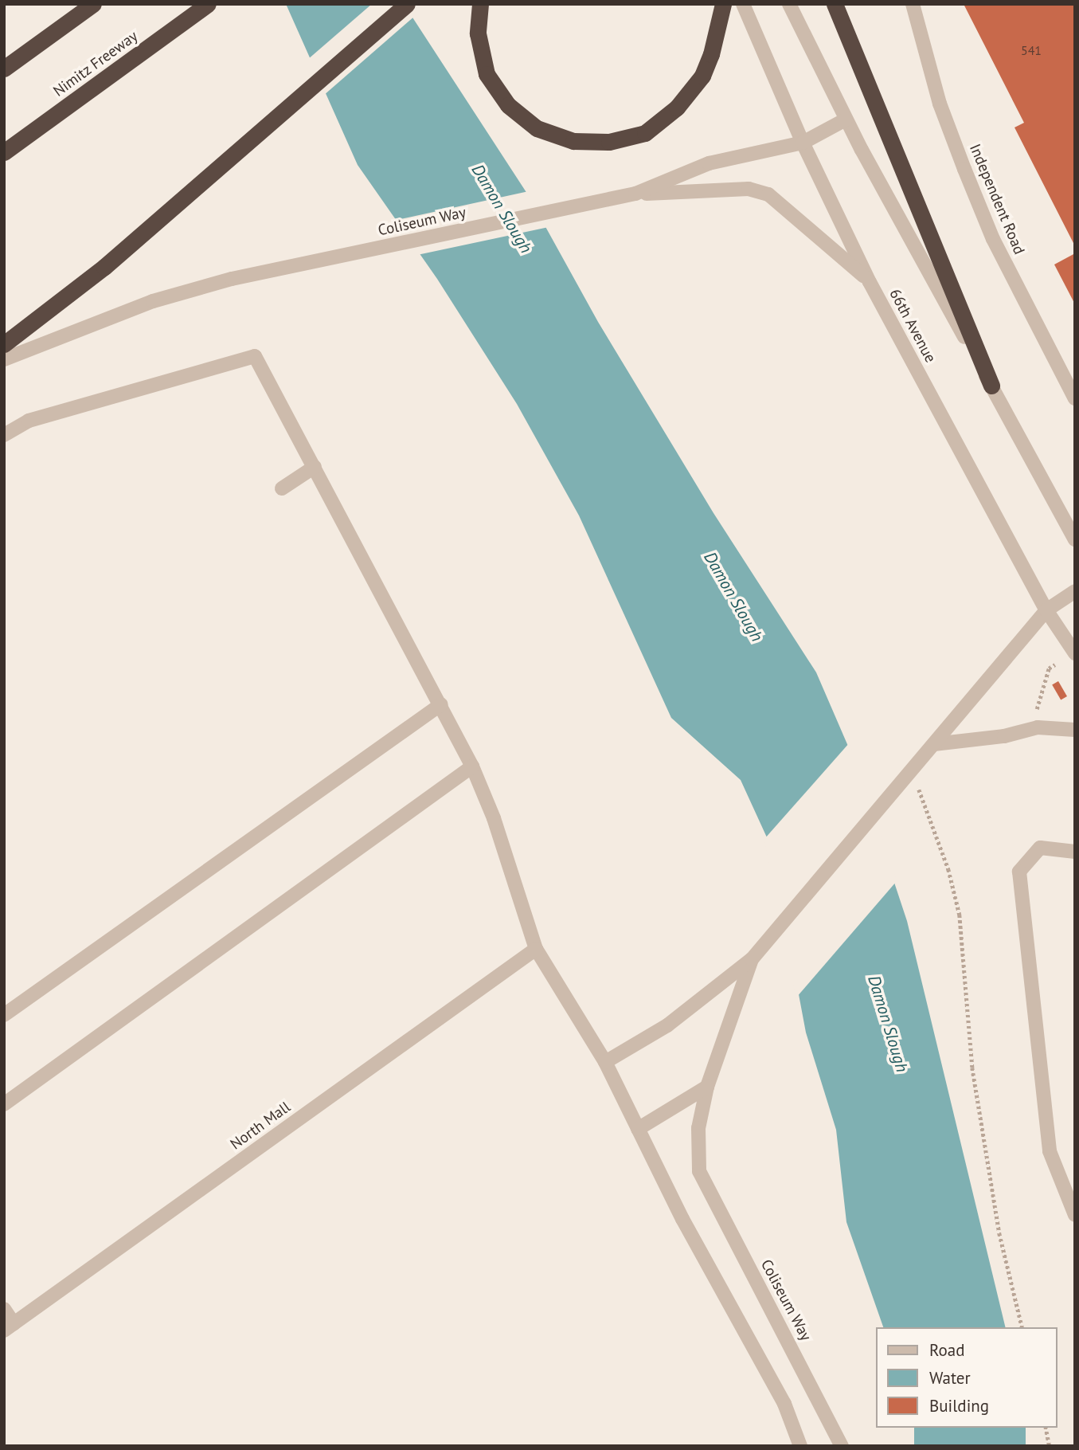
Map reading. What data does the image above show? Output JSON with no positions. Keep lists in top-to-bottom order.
{
  "streets": {
    "highway": ["Nimitz Freeway"],
    "street": [
      "Independent Road",
      "Coliseum Way",
      "66th Avenue",
      "North Mall"
    ]
  },
  "crossings": [
    ["Coliseum Way", "66th Avenue"]
  ],
  "water": ["Damon Slough"],
  "house_numbers": ["541"],
  "legend": ["Road", "Water", "Building"]
}
